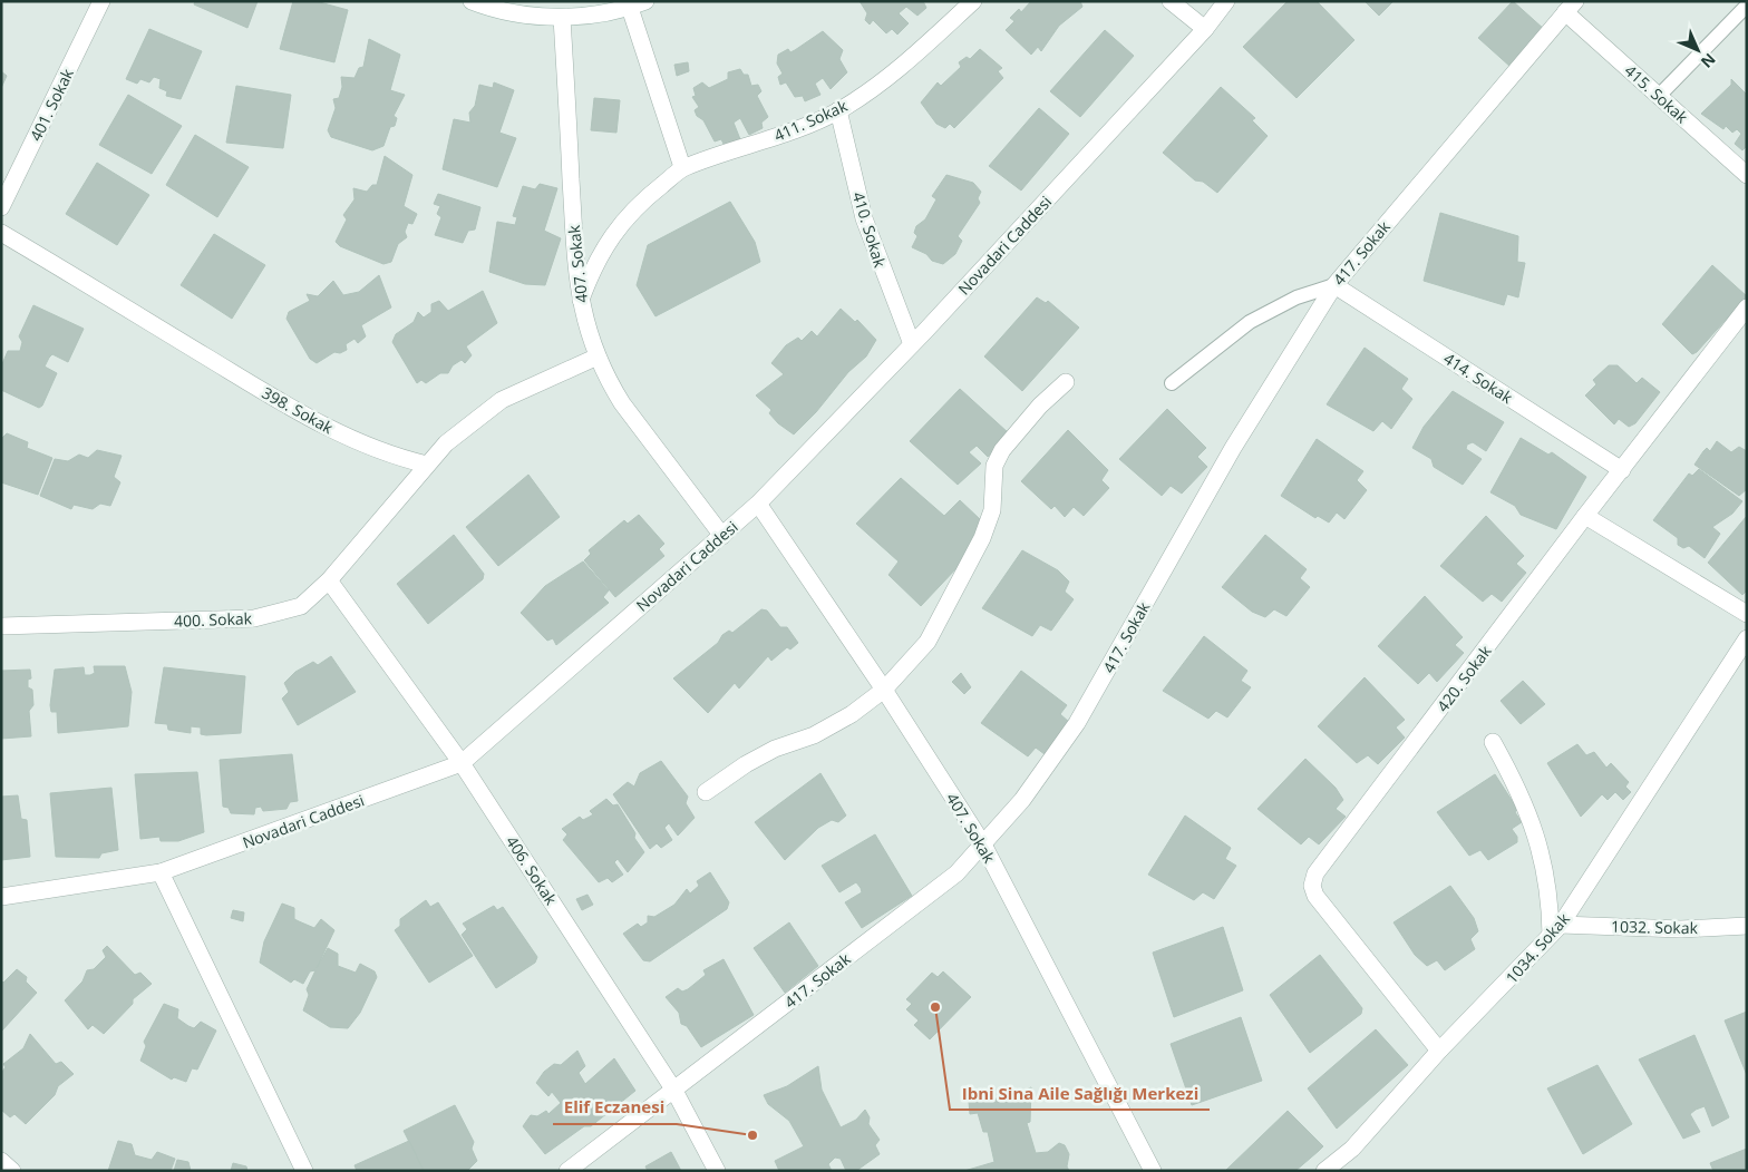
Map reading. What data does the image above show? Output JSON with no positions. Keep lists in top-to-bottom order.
{
  "streets": {
    "street": [
      "415. Sokak",
      "401. Sokak",
      "411. Sokak",
      "410. Sokak",
      "Novadari Caddesi",
      "417. Sokak",
      "407. Sokak",
      "414. Sokak",
      "398. Sokak",
      "400. Sokak",
      "420. Sokak",
      "406. Sokak",
      "1032. Sokak",
      "1034. Sokak"
    ]
  },
  "crossings": [
    ["415. Sokak", "417. Sokak"],
    ["411. Sokak", "410. Sokak"],
    ["411. Sokak", "407. Sokak"],
    ["410. Sokak", "Novadari Caddesi"],
    ["Novadari Caddesi", "407. Sokak"],
    ["Novadari Caddesi", "406. Sokak"],
    ["417. Sokak", "407. Sokak"],
    ["417. Sokak", "414. Sokak"],
    ["417. Sokak", "406. Sokak"],
    ["414. Sokak", "420. Sokak"],
    ["398. Sokak", "400. Sokak"],
    ["400. Sokak", "406. Sokak"],
    ["420. Sokak", "1034. Sokak"],
    ["1032. Sokak", "1034. Sokak"]
  ],
  "places": ["Ibni Sina Aile Sağlığı Merkezi", "Elif Eczanesi"],
  "north": "bottom right"
}
